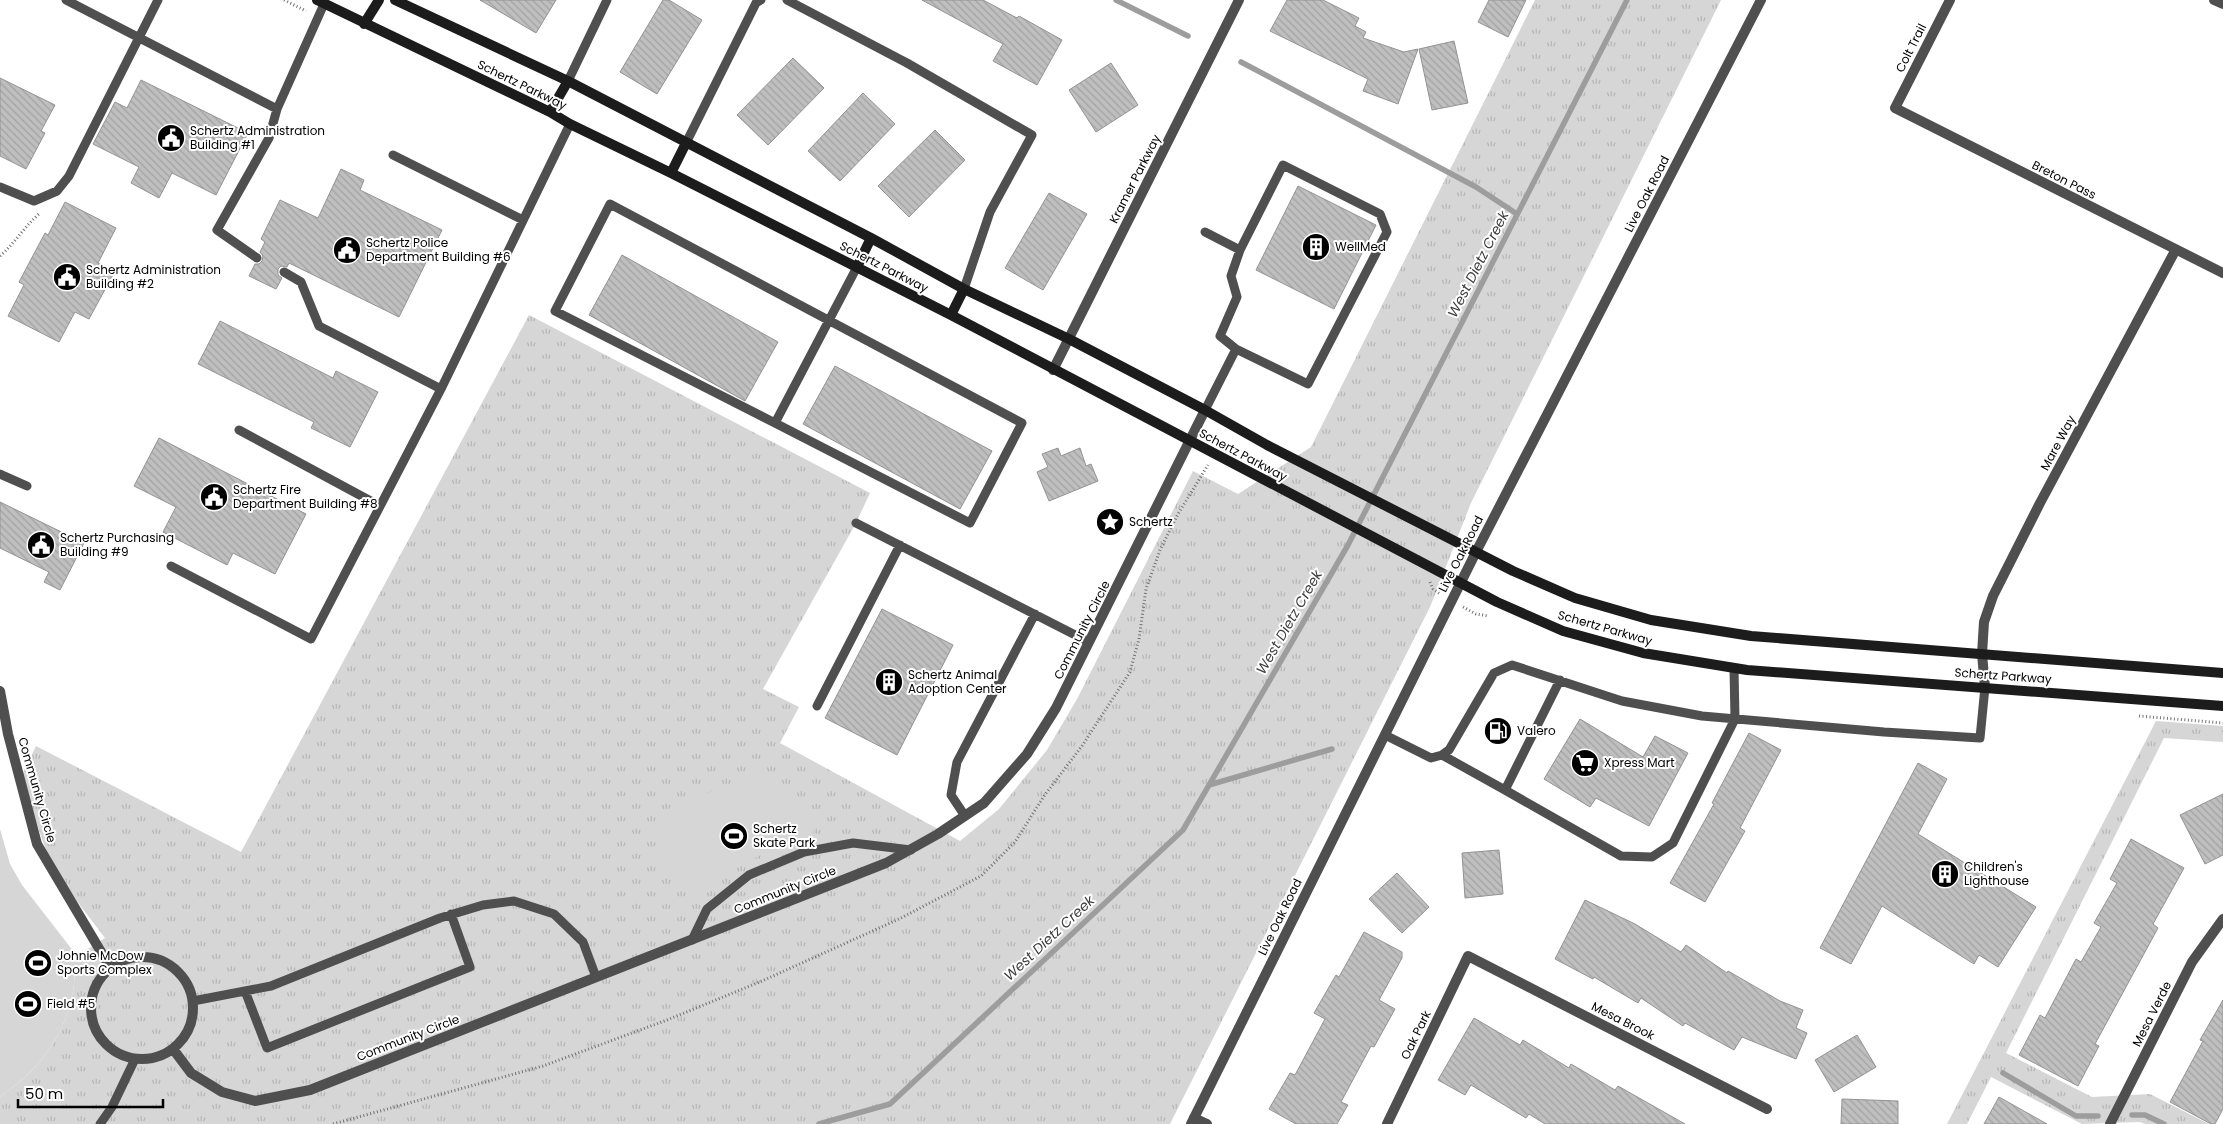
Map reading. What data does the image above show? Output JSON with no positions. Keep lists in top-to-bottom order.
{
  "streets": {
    "main road": ["Schertz Parkway"],
    "street": [
      "Colt Trail",
      "Kramer Parkway",
      "Breton Pass",
      "Live Oak Road",
      "Mare Way",
      "Community Circle",
      "Mesa Verde",
      "Mesa Brook",
      "Oak Park"
    ]
  },
  "crossings": [
    ["Colt Trail", "Breton Pass"],
    ["Schertz Parkway", "Kramer Parkway"],
    ["Schertz Parkway", "Live Oak Road"],
    ["Schertz Parkway", "Mare Way"],
    ["Schertz Parkway", "Community Circle"],
    ["Breton Pass", "Mare Way"],
    ["Mesa Brook", "Oak Park"]
  ],
  "water": ["West Dietz Creek"],
  "places": {
    "public building": [
      "Schertz Administration Building #1",
      "Schertz Police Department Building #6",
      "Schertz Administration Building #2",
      "Schertz Fire Department Building #8",
      "Schertz Purchasing Building #9"
    ],
    "building": ["WellMed", "Schertz Animal Adoption Center", "Children's Lighthouse"],
    "place": ["Schertz"],
    "fuel station": ["Valero"],
    "supermarket": ["Xpress Mart"],
    "sports": ["Schertz Skate Park", "Johnie McDow Sports Complex", "Field #5"]
  },
  "scale_bar": "50 m"
}
